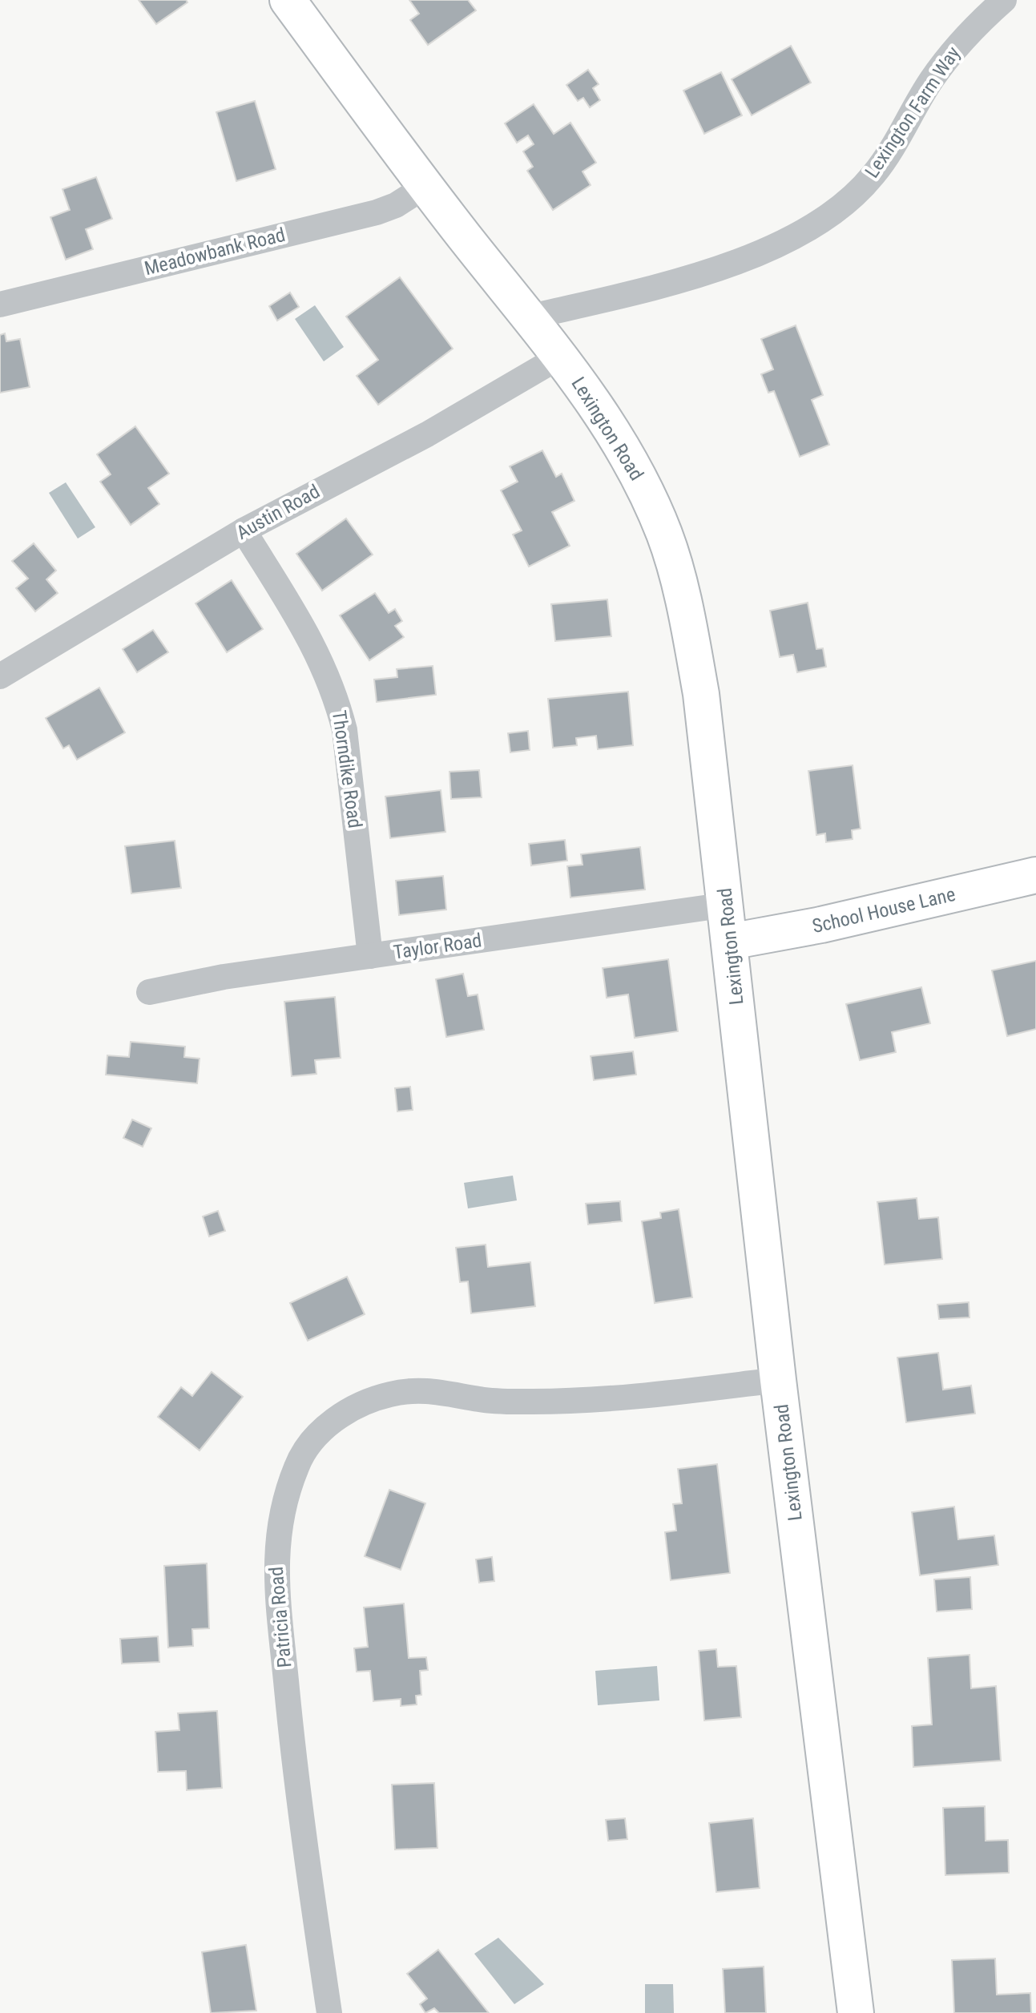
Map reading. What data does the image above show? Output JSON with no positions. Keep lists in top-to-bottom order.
{
  "streets": {
    "street": [
      "Lexington Farm Way",
      "Meadowbank Road",
      "Lexington Road",
      "Austin Road",
      "Thorndike Road",
      "School House Lane",
      "Taylor Road",
      "Patricia Road"
    ]
  },
  "crossings": [
    ["Lexington Farm Way", "Lexington Road"],
    ["Meadowbank Road", "Lexington Road"],
    ["Lexington Road", "Austin Road"],
    ["Lexington Road", "School House Lane"],
    ["Lexington Road", "Taylor Road"],
    ["Lexington Road", "Patricia Road"],
    ["Austin Road", "Thorndike Road"],
    ["Thorndike Road", "Taylor Road"]
  ]
}
